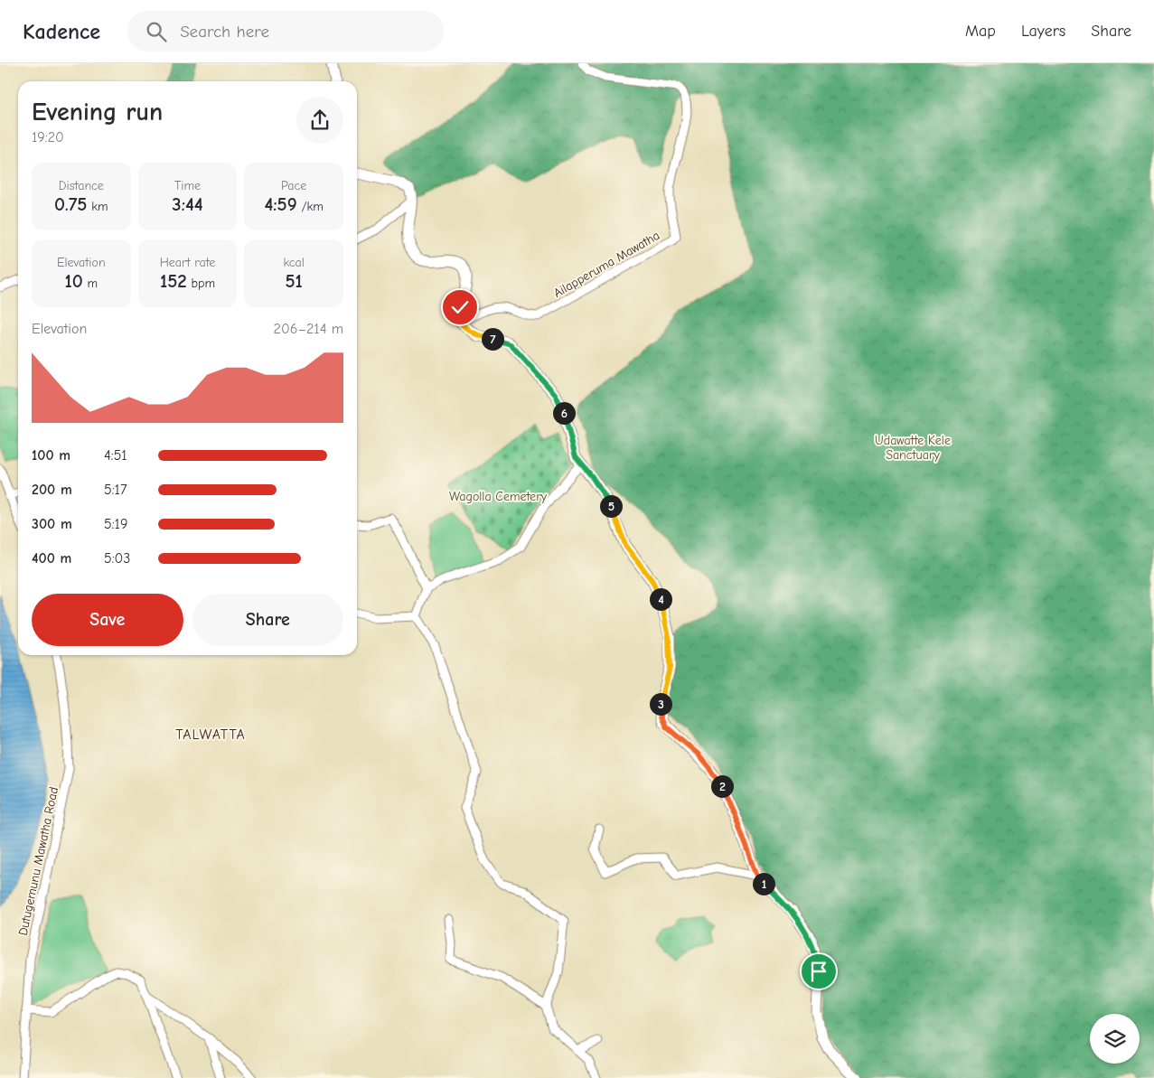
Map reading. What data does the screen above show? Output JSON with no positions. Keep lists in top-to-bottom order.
{
  "streets": {
    "street": ["Ailapperuma Mawatha", "Dutugemunu Mawatha Road"]
  },
  "districts": ["TALWATTA"],
  "parks": ["Udawatte Kele Sanctuary", "Wagolla Cemetery"],
  "page": {
    "header": "Kadence",
    "search": "Search here",
    "nav": ["Map", "Layers", "Share"],
    "heading": ["Evening run", "19:20"],
    "stats": [
      ["Distance", "0.75 km"],
      ["Time", "3:44"],
      ["Pace", "4:59 /km"],
      ["Elevation", "10 m"],
      ["Heart rate", "152 bpm"],
      ["kcal", "51"]
    ],
    "chart": ["Elevation", "206–214 m"],
    "pins": [
      "7",
      "6",
      "5",
      "4",
      "3",
      "2",
      "1"
    ],
    "list": [
      {
        "name": "100 m",
        "note": "4:51"
      },
      {
        "name": "200 m",
        "note": "5:17"
      },
      {
        "name": "300 m",
        "note": "5:19"
      },
      {
        "name": "400 m",
        "note": "5:03"
      }
    ],
    "buttons": ["Save", "Share"]
  }
}
